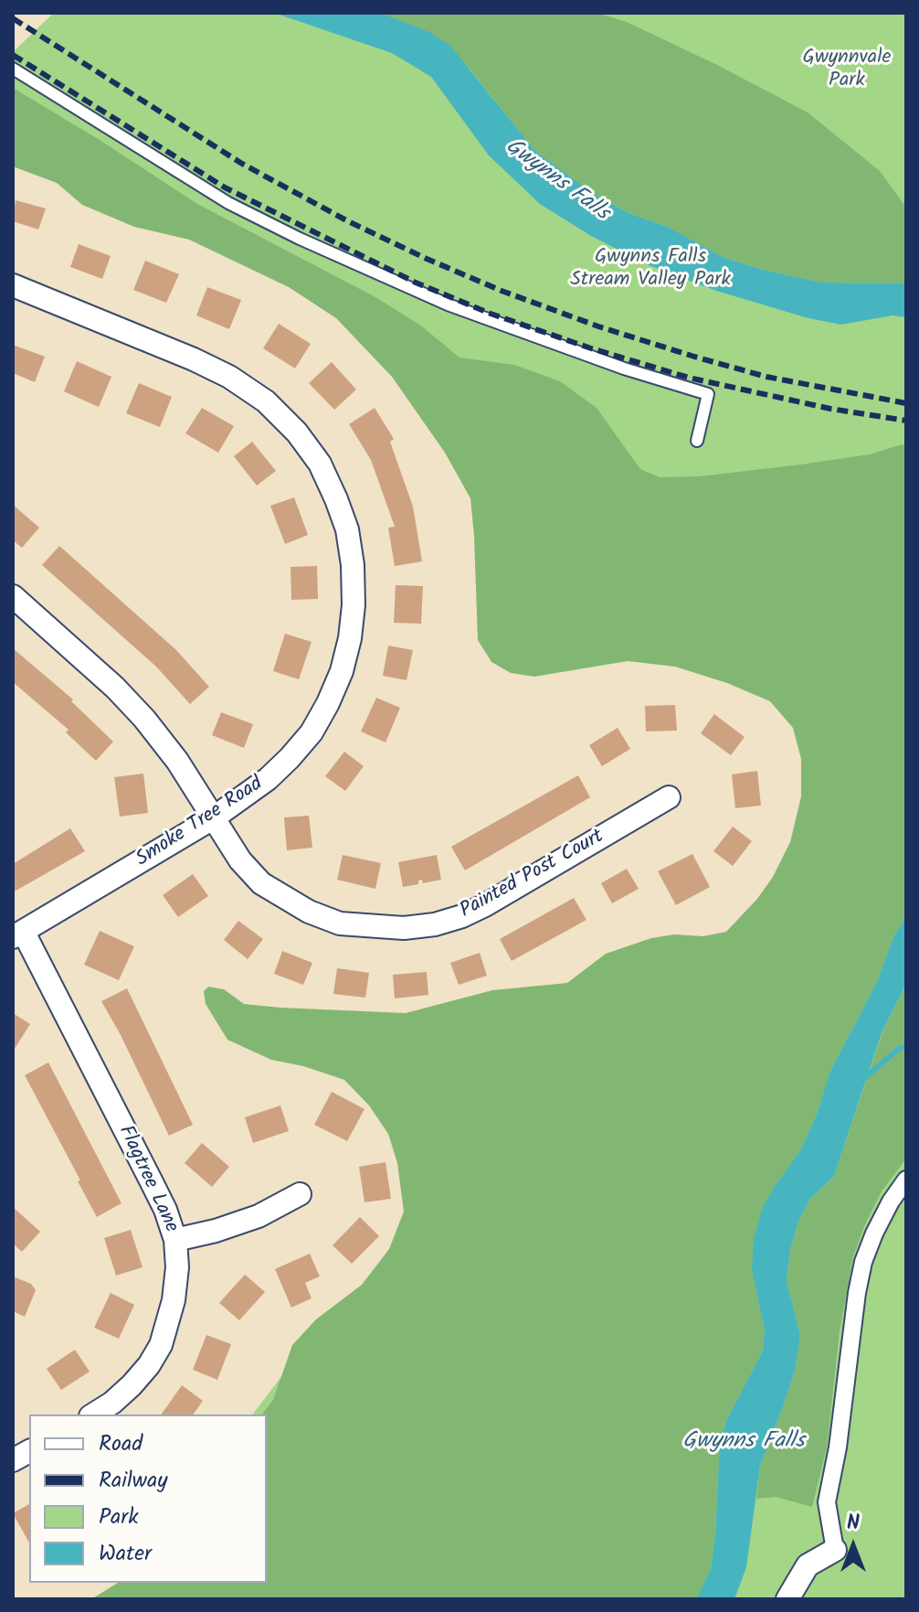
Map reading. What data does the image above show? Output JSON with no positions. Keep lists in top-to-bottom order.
{
  "streets": {
    "street": ["Smoke Tree Road", "Painted Post Court", "Flagtree Lane"]
  },
  "crossings": [
    ["Smoke Tree Road", "Painted Post Court"],
    ["Smoke Tree Road", "Flagtree Lane"]
  ],
  "water": ["Gwynns Falls"],
  "parks": ["Gwynnvale Park", "Gwynns Falls Stream Valley Park"],
  "legend": [
    "Road",
    "Railway",
    "Park",
    "Water"
  ],
  "north": "top"
}
